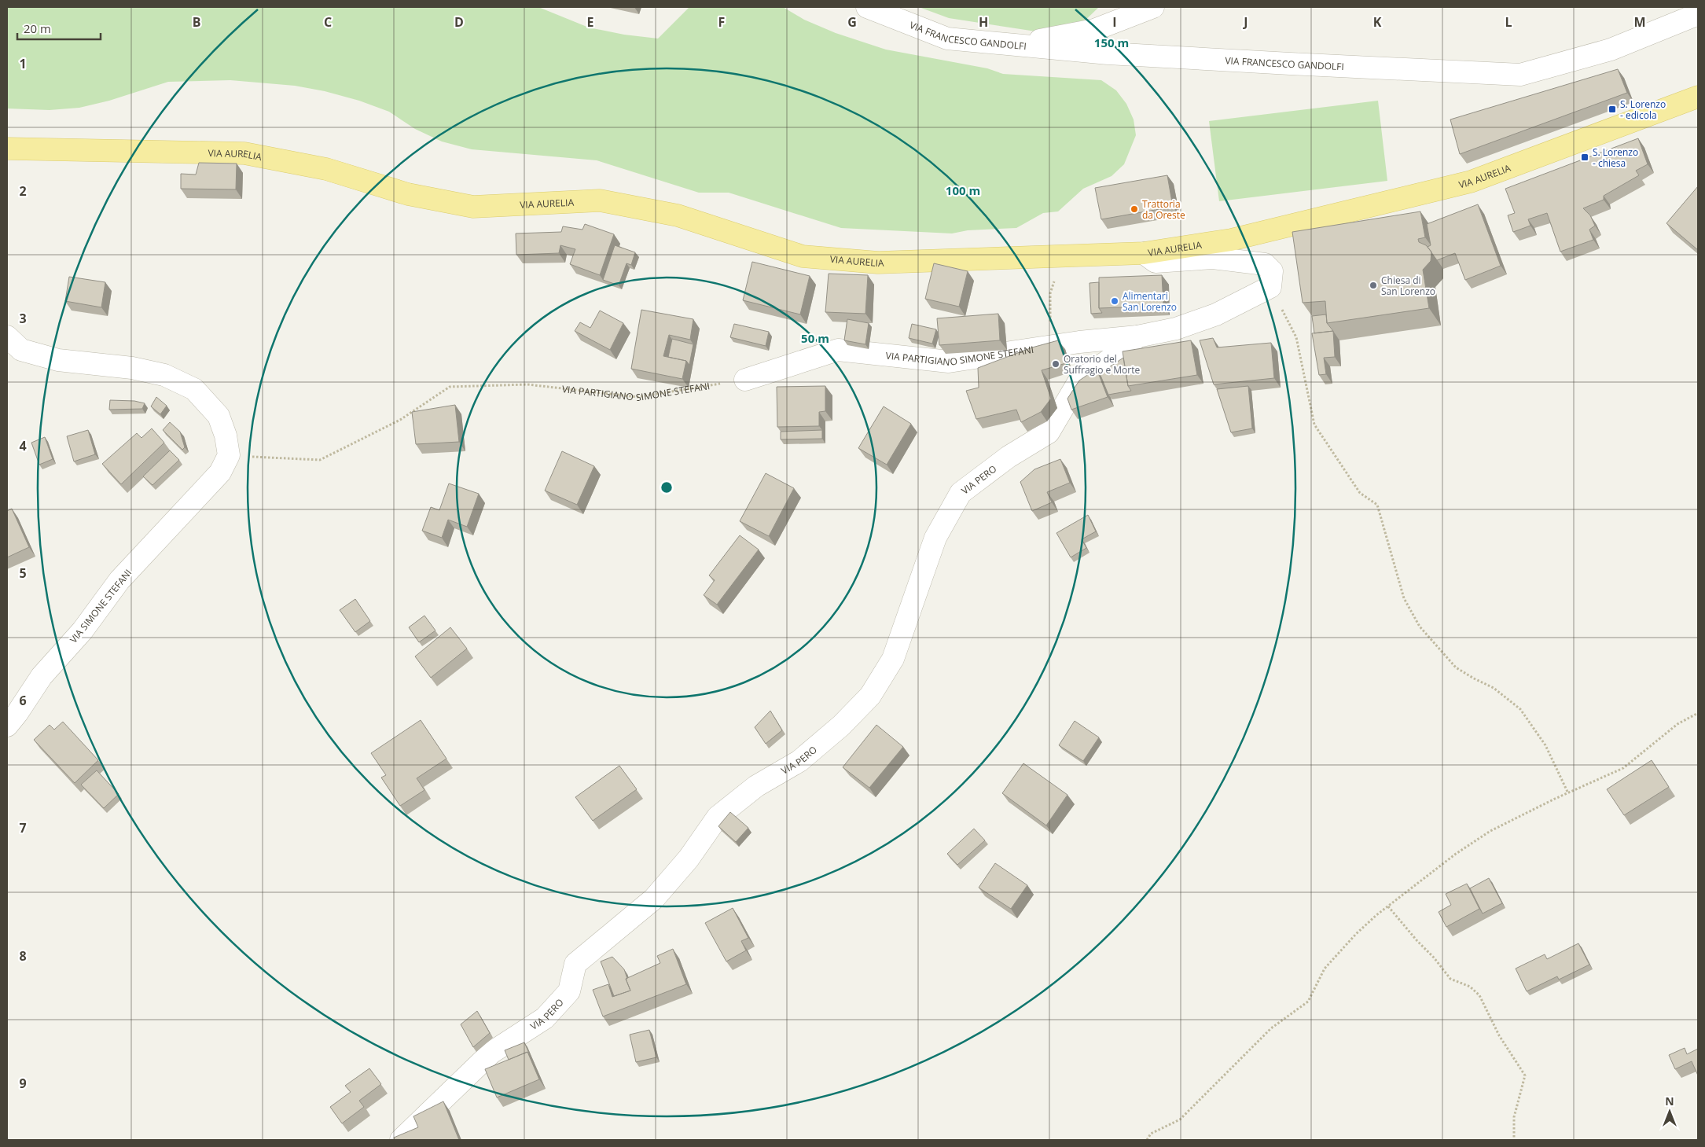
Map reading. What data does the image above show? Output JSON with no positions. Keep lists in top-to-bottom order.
{
  "streets": {
    "main road": ["VIA AURELIA"],
    "street": [
      "VIA FRANCESCO GANDOLFI",
      "VIA PARTIGIANO SIMONE STEFANI",
      "VIA PERO",
      "VIA SIMONE STEFANI"
    ]
  },
  "crossings": [
    ["VIA PARTIGIANO SIMONE STEFANI", "VIA PERO"],
    ["VIA PARTIGIANO SIMONE STEFANI", "VIA SIMONE STEFANI"]
  ],
  "places": {
    "transit": ["S. Lorenzo - edicola", "S. Lorenzo - chiesa"],
    "other": [
      "Trattoria da Oreste",
      "Chiesa di San Lorenzo",
      "Alimentari San Lorenzo",
      "Oratorio del Suffragio e Morte"
    ]
  },
  "scale_bar": "20 m",
  "north": "top",
  "grid": {
    "columns": [
      "B",
      "C",
      "D",
      "E",
      "F",
      "G",
      "H",
      "I",
      "J",
      "K",
      "L",
      "M"
    ],
    "rows": [
      "1",
      "2",
      "3",
      "4",
      "5",
      "6",
      "7",
      "8",
      "9"
    ]
  },
  "rings": ["150 m", "100 m", "50 m"]
}
